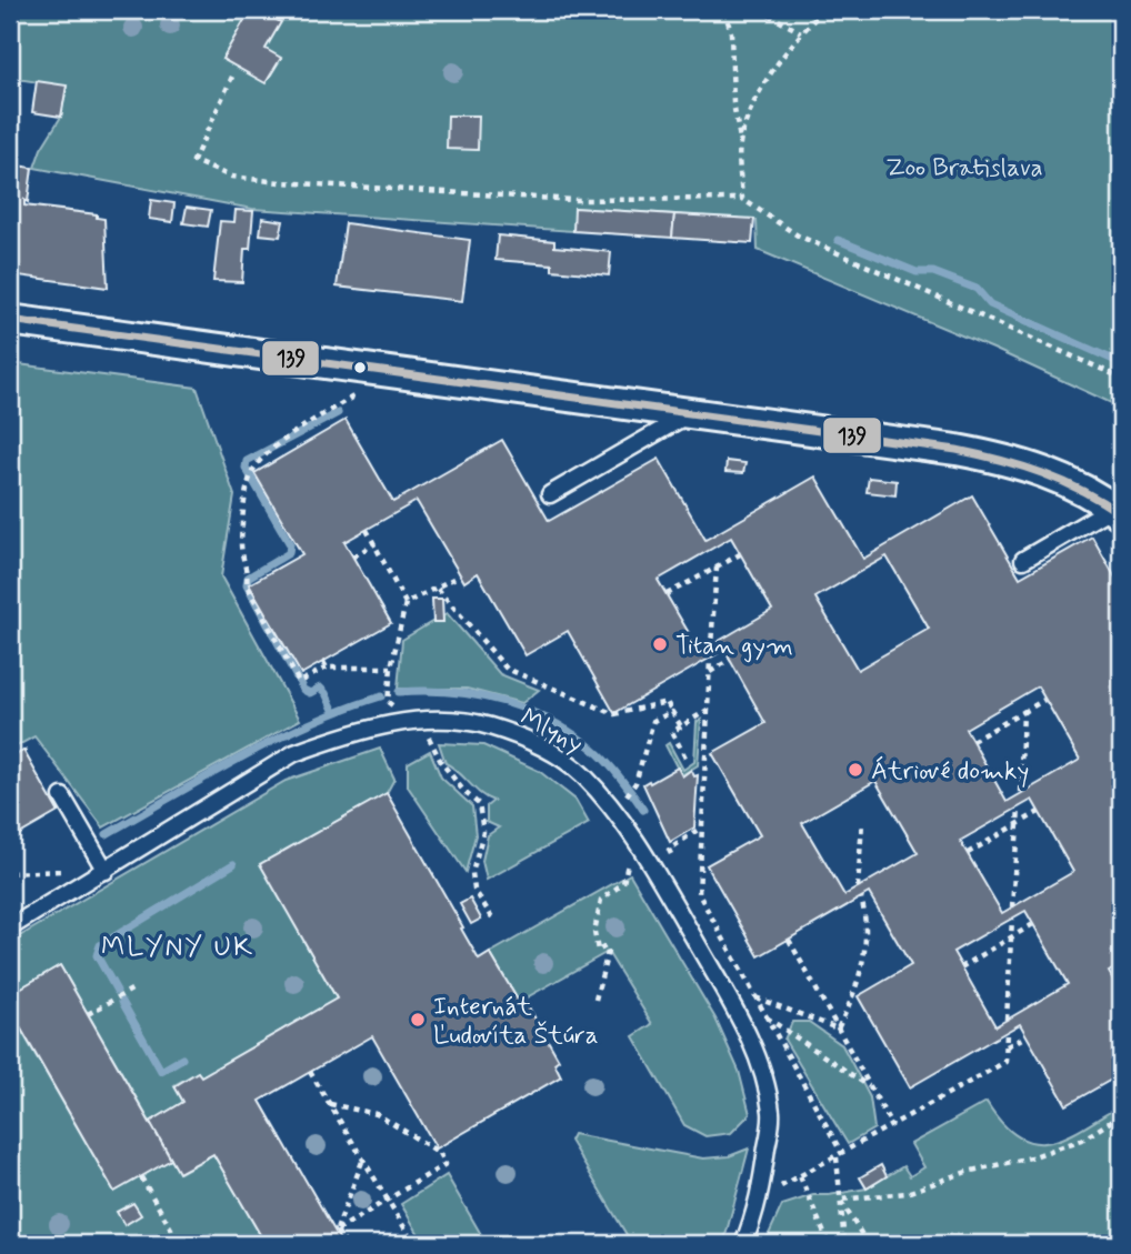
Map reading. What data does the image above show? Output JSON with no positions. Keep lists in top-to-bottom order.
{
  "streets": {
    "lane": ["Mlyny"]
  },
  "districts": ["MLYNY UK"],
  "parks": ["Zoo Bratislava"],
  "places": ["Titan gym", "Átriové domky", "Internát Ľudovíta Štúra"],
  "lines": ["transit line 139"]
}
